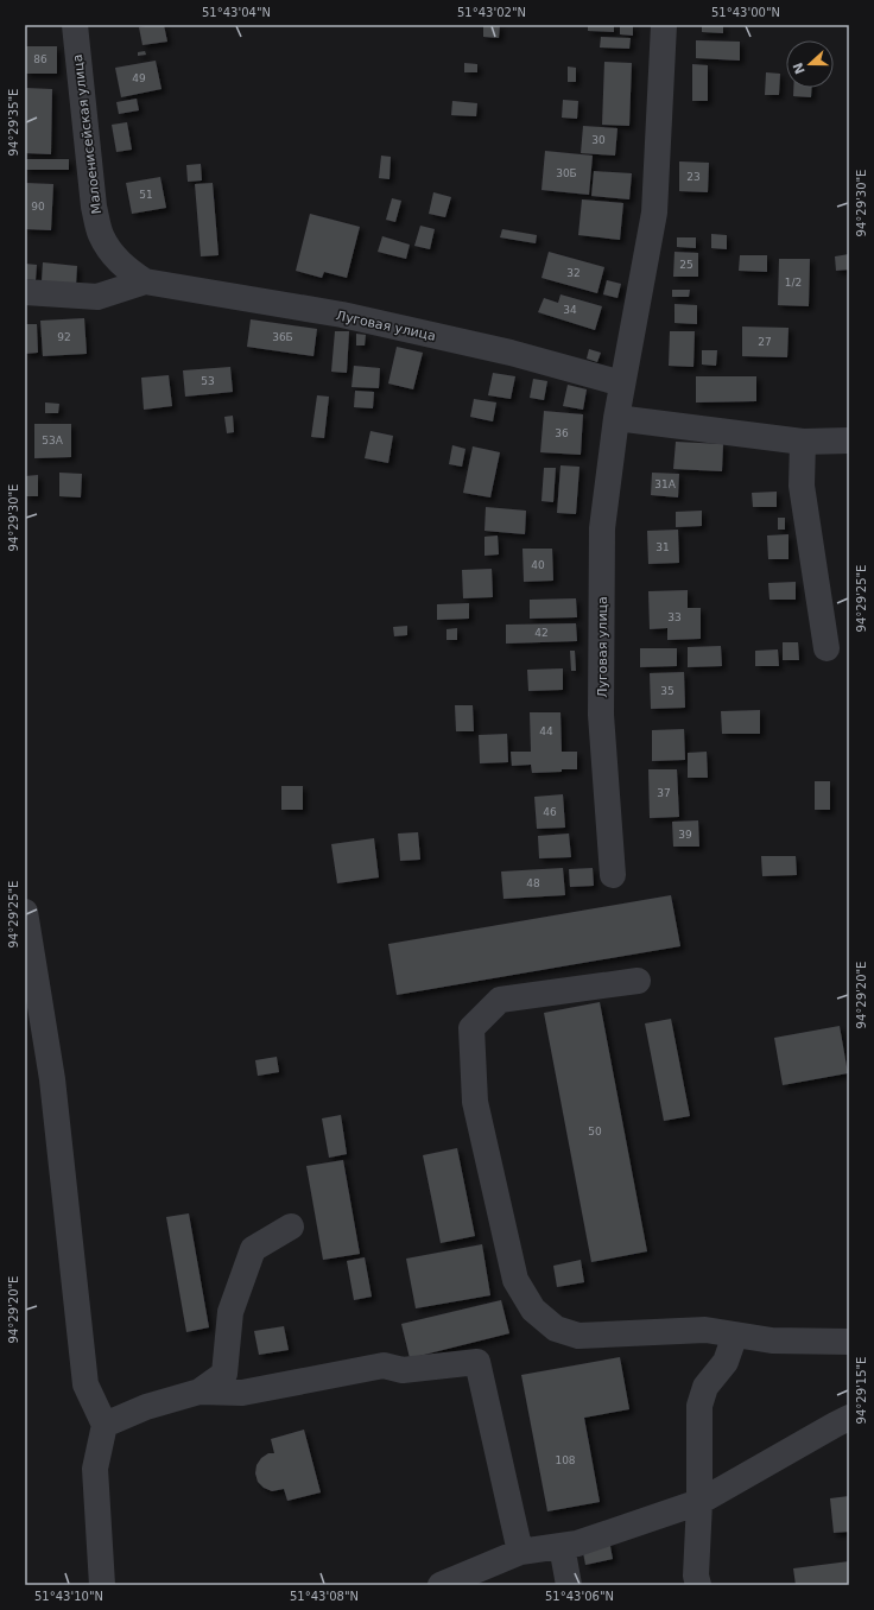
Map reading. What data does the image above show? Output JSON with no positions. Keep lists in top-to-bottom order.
{
  "streets": {
    "street": ["Малоенисейская улица", "Луговая улица"]
  },
  "crossings": [
    ["Малоенисейская улица", "Луговая улица"]
  ],
  "house_numbers": [
    "86",
    "49",
    "30",
    "30Б",
    "23",
    "51",
    "90",
    "25",
    "32",
    "1/2",
    "34",
    "92",
    "36Б",
    "27",
    "53",
    "36",
    "53А",
    "31А",
    "31",
    "40",
    "33",
    "42",
    "35",
    "44",
    "37",
    "46",
    "39",
    "48",
    "50",
    "108"
  ],
  "north": "left",
  "coordinates": [
    "51°43'04\"N",
    "51°43'02\"N",
    "51°43'00\"N",
    "94°29'35\"E",
    "94°29'30\"E",
    "94°29'25\"E",
    "94°29'20\"E",
    "94°29'15\"E",
    "51°43'10\"N",
    "51°43'08\"N",
    "51°43'06\"N"
  ]
}
